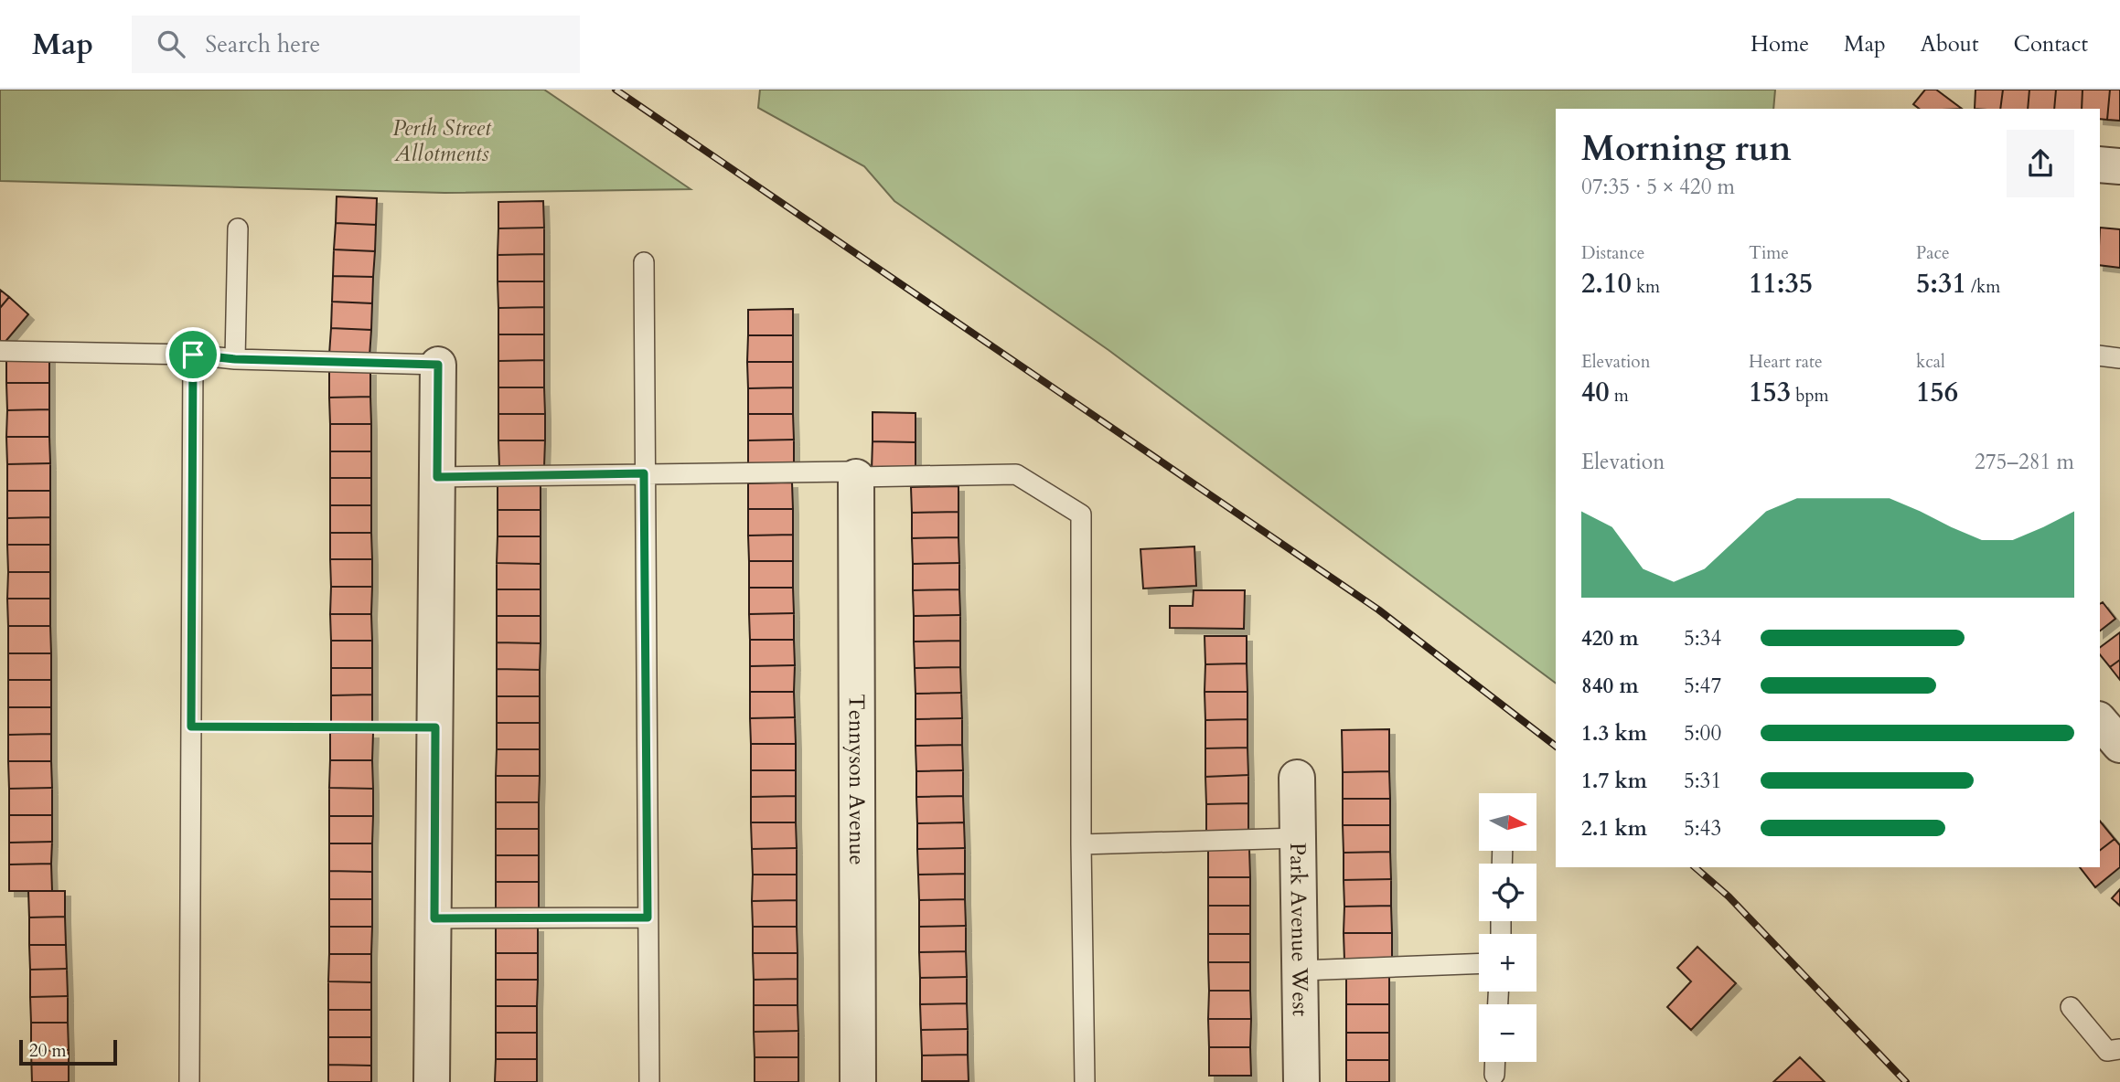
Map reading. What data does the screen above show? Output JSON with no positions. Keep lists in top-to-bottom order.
{
  "streets": {
    "street": ["Tennyson Avenue", "Park Avenue West"]
  },
  "parks": ["Perth Street Allotments"],
  "scale_bar": "20 m",
  "north": "right",
  "page": {
    "header": "Map",
    "search": "Search here",
    "nav": [
      "Home",
      "Map",
      "About",
      "Contact"
    ],
    "heading": ["Morning run", "07:35 · 5 × 420 m"],
    "stats": [
      ["Distance", "2.10 km"],
      ["Time", "11:35"],
      ["Pace", "5:31 /km"],
      ["Elevation", "40 m"],
      ["Heart rate", "153 bpm"],
      ["kcal", "156"]
    ],
    "chart": ["Elevation", "275–281 m"],
    "list": [
      {
        "name": "420 m",
        "note": "5:34"
      },
      {
        "name": "840 m",
        "note": "5:47"
      },
      {
        "name": "1.3 km",
        "note": "5:00"
      },
      {
        "name": "1.7 km",
        "note": "5:31"
      },
      {
        "name": "2.1 km",
        "note": "5:43"
      }
    ],
    "map_buttons": ["+", "−"],
    "scale": "20 m"
  }
}
